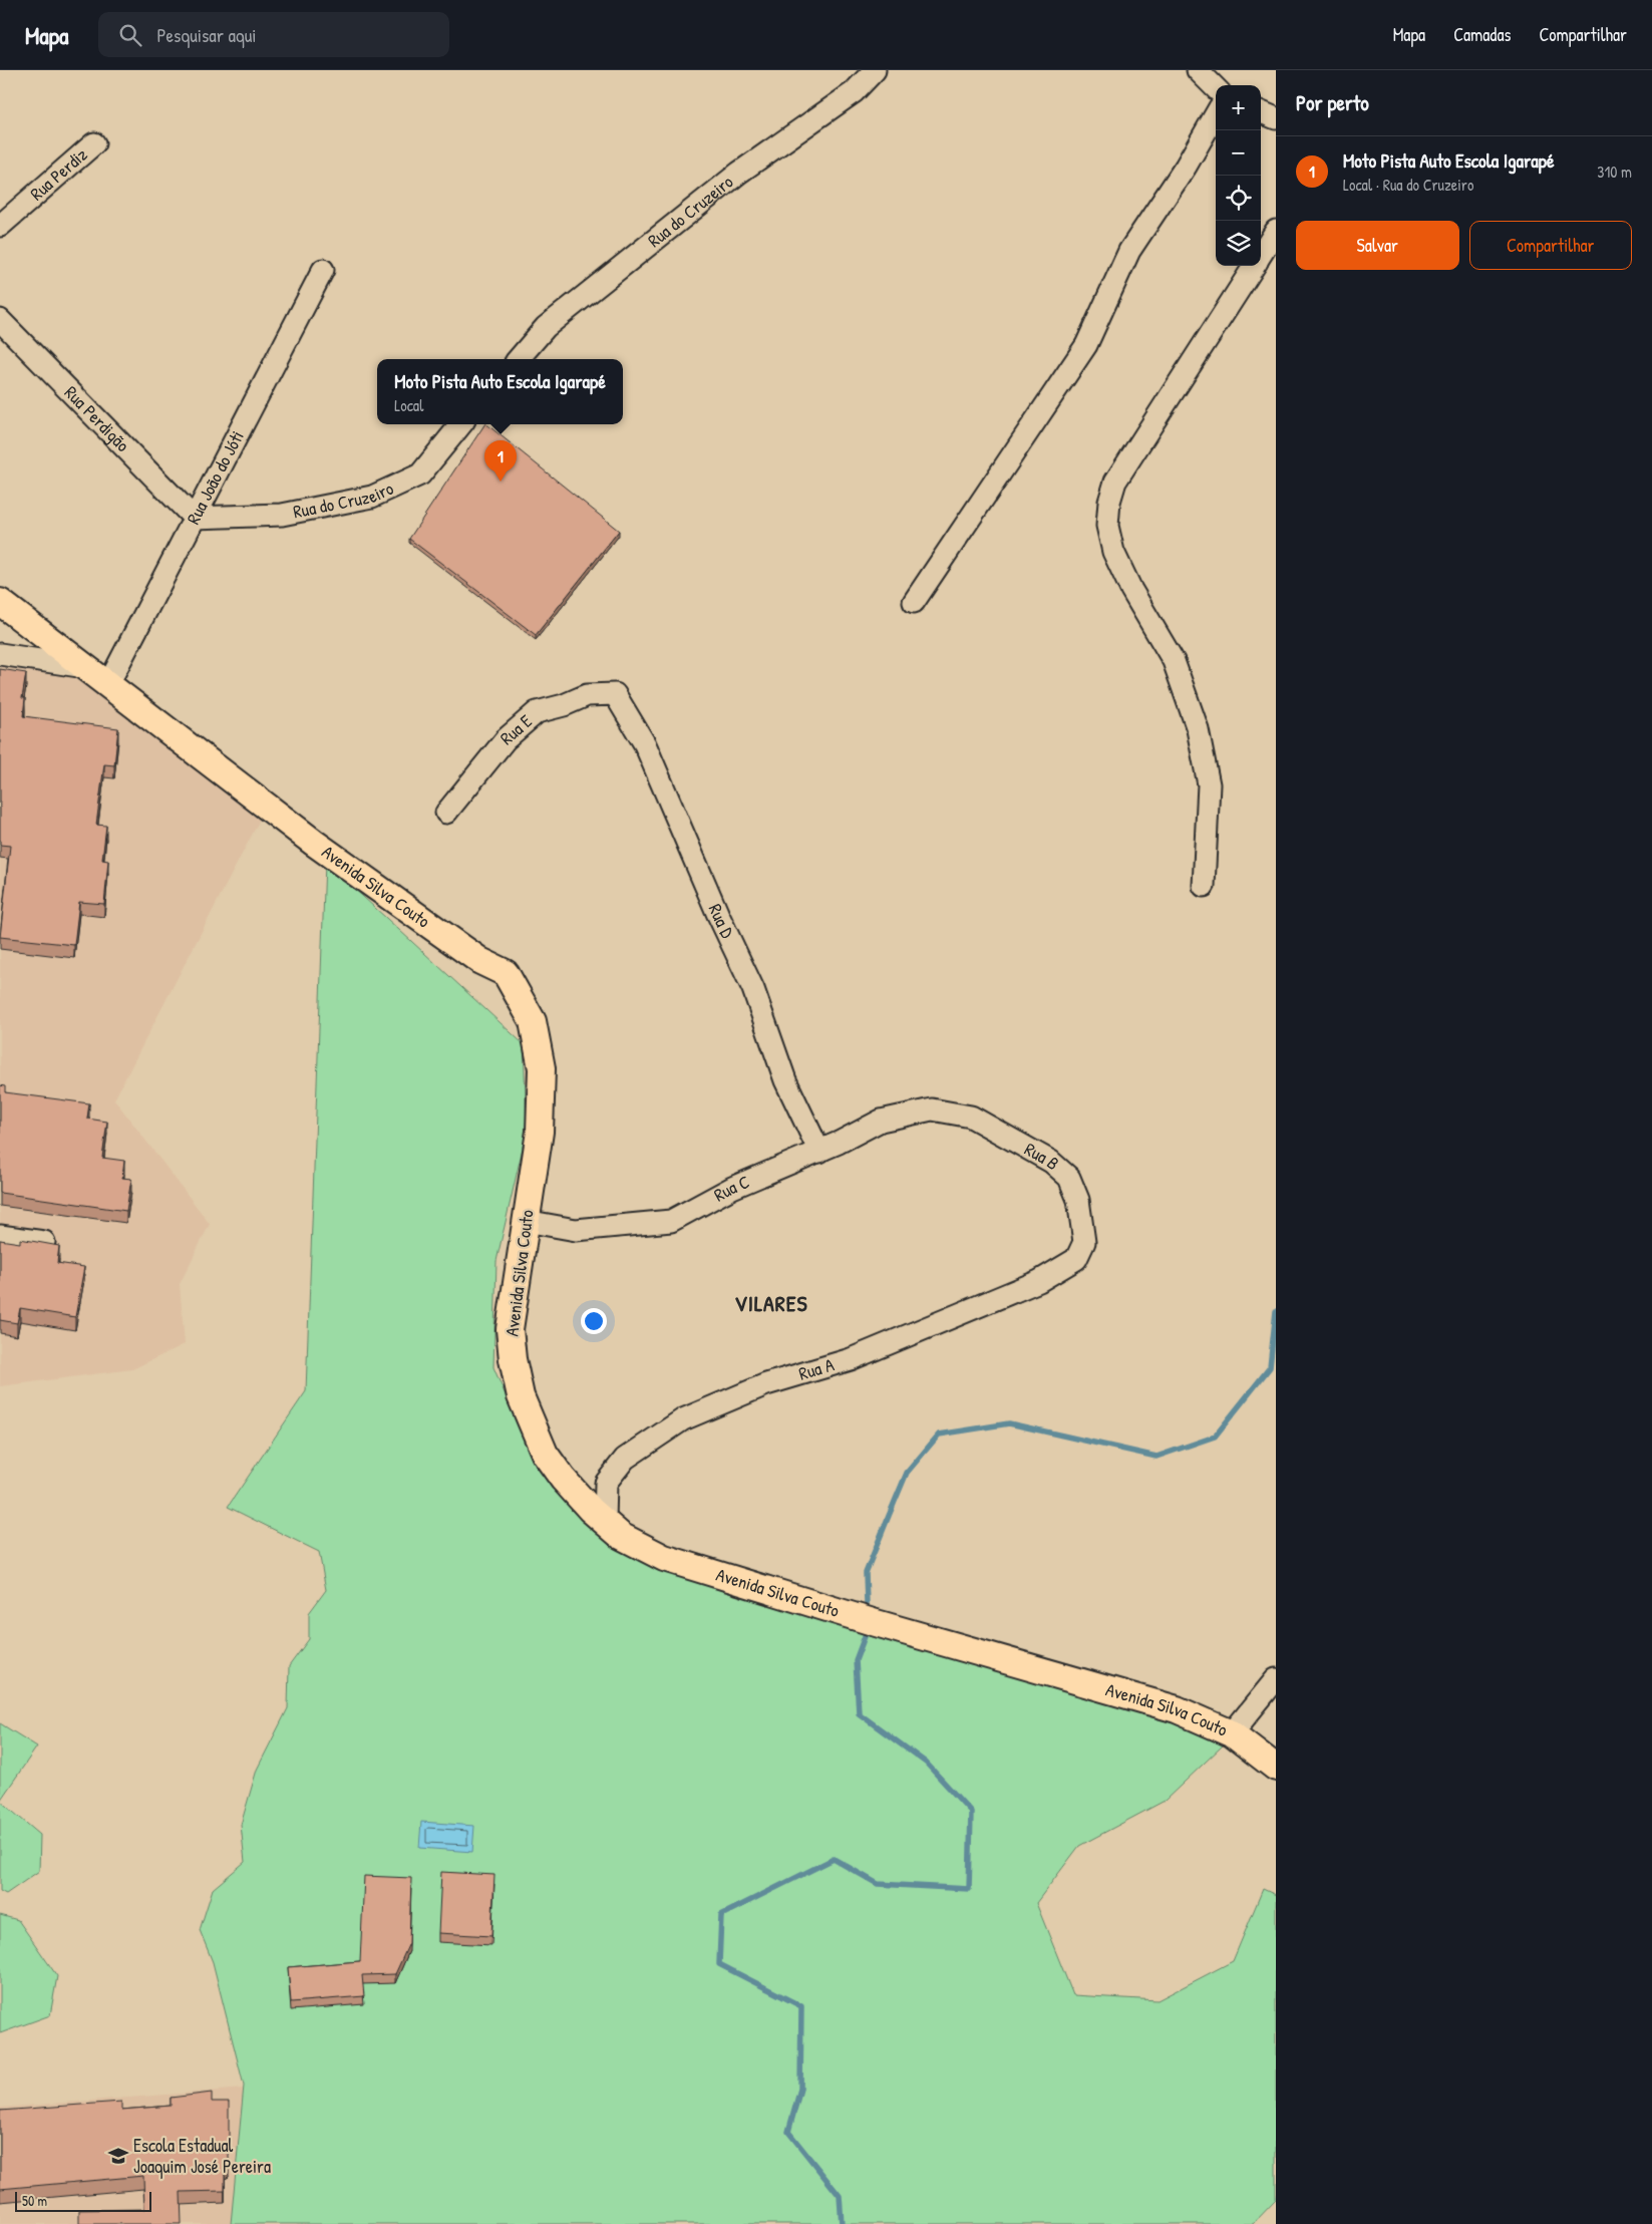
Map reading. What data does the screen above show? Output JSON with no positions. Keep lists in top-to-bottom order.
{
  "streets": {
    "main road": ["Avenida Silva Couto"],
    "street": [
      "Rua Perdiz",
      "Rua do Cruzeiro",
      "Rua Perdigão",
      "Rua João do Jóti",
      "Rua E",
      "Rua D",
      "Rua B",
      "Rua C",
      "Rua A"
    ]
  },
  "crossings": [
    ["Rua do Cruzeiro", "Rua Perdigão"],
    ["Rua do Cruzeiro", "Rua João do Jóti"],
    ["Rua Perdigão", "Rua João do Jóti"],
    ["Rua João do Jóti", "Avenida Silva Couto"],
    ["Rua E", "Rua D"],
    ["Avenida Silva Couto", "Rua C"],
    ["Avenida Silva Couto", "Rua A"],
    ["Rua D", "Rua C"],
    ["Rua B", "Rua C"],
    ["Rua B", "Rua A"]
  ],
  "districts": ["VILARES"],
  "places": {
    "school or university": ["Escola Estadual Joaquim José Pereira"]
  },
  "scale_bar": "50 m",
  "page": {
    "header": "Mapa",
    "search": "Pesquisar aqui",
    "nav": ["Mapa", "Camadas", "Compartilhar"],
    "heading": "Por perto",
    "map_buttons": ["+", "−"],
    "list": [
      {
        "mark": "1",
        "name": "Moto Pista Auto Escola Igarapé",
        "note": "Local · Rua do Cruzeiro",
        "value": "310 m"
      }
    ],
    "buttons": ["Salvar", "Compartilhar"],
    "popup": ["Moto Pista Auto Escola Igarapé", "Local"],
    "pins": "1",
    "scale": "50 m"
  }
}
